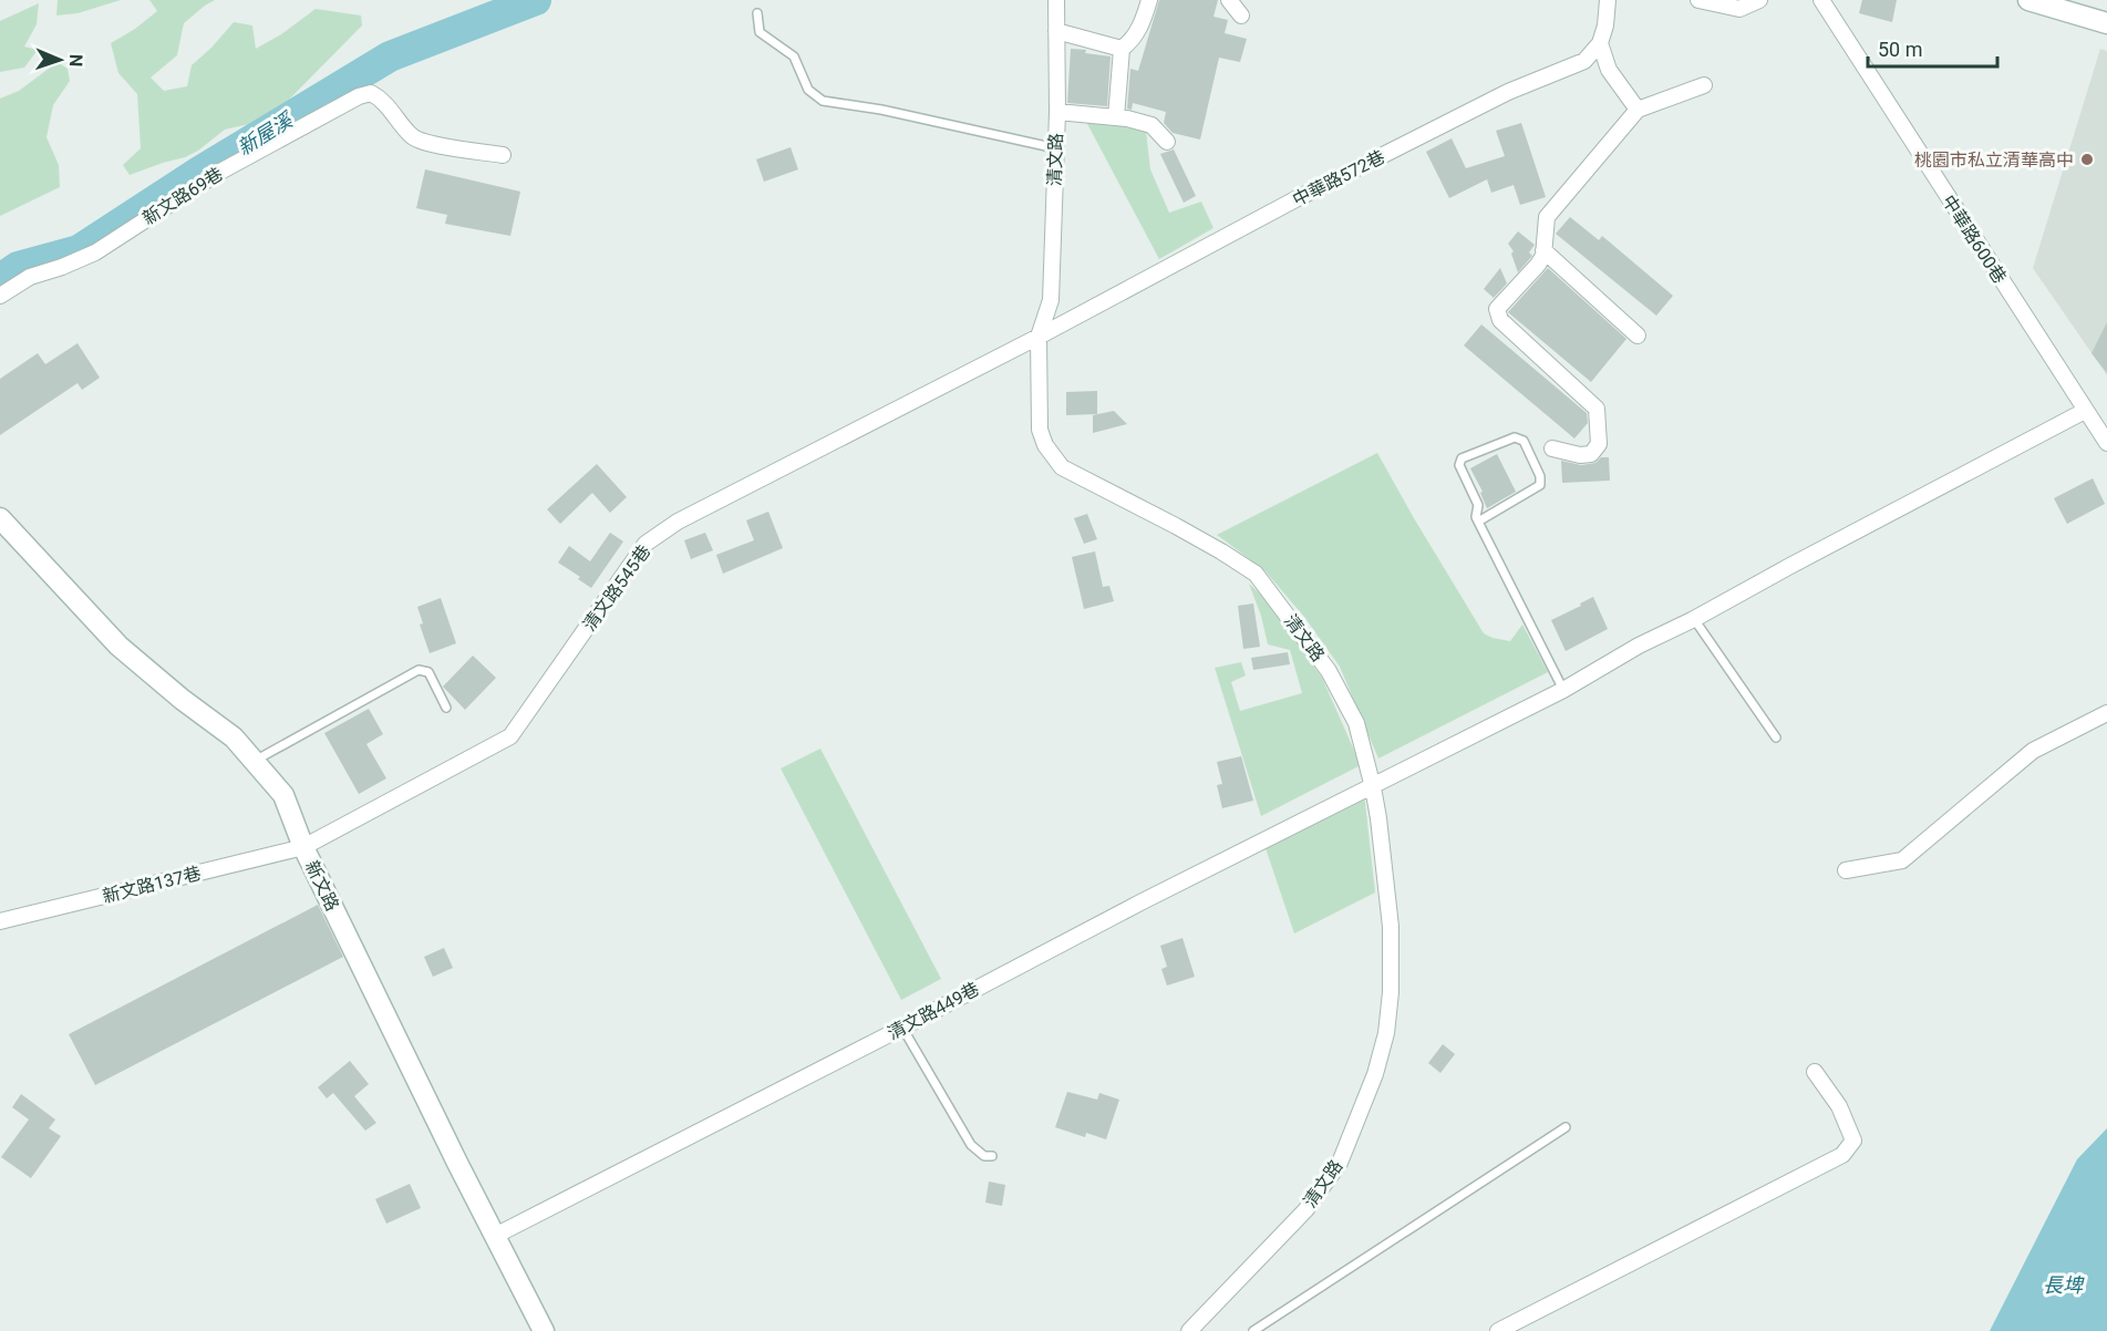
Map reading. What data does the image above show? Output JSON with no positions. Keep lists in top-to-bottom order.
{
  "streets": {
    "street": [
      "清文路",
      "中華路572巷",
      "新文路69巷",
      "中華路600巷",
      "清文路545巷",
      "新文路137巷",
      "新文路",
      "清文路449巷"
    ]
  },
  "crossings": [
    ["清文路", "中華路572巷"],
    ["清文路", "清文路545巷"],
    ["清文路", "清文路449巷"],
    ["中華路572巷", "清文路545巷"],
    ["中華路600巷", "清文路449巷"],
    ["清文路545巷", "新文路137巷"],
    ["清文路545巷", "新文路"],
    ["新文路137巷", "新文路"],
    ["新文路", "清文路449巷"]
  ],
  "water": ["新屋溪", "長埤"],
  "places": ["桃園市私立清華高中"],
  "scale_bar": "50 m",
  "north": "right"
}
